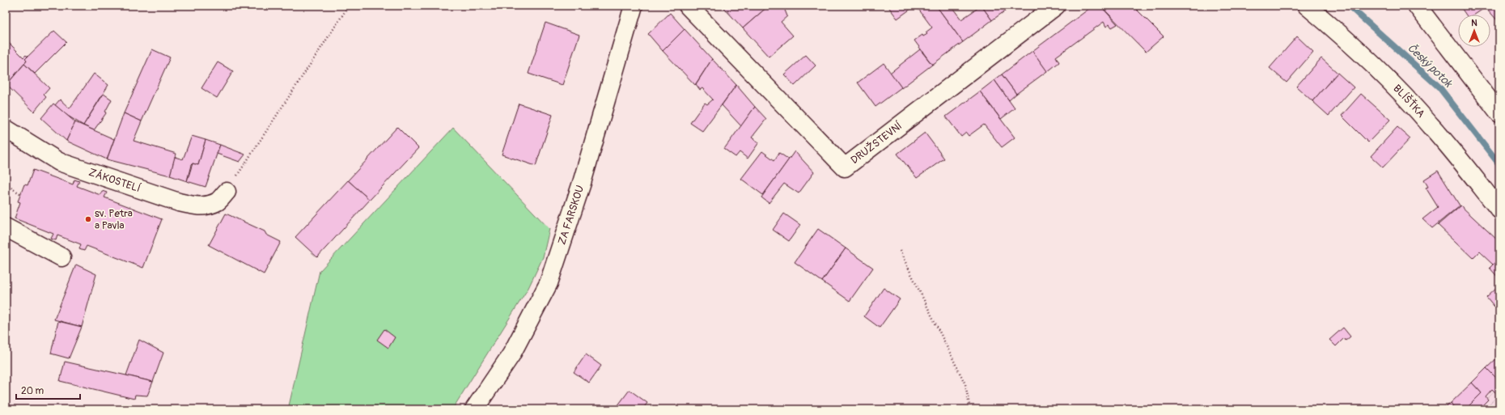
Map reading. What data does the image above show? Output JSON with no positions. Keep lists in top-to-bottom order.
{
  "streets": {
    "street": [
      "BLÍŠŤKA",
      "DRUŽSTEVNÍ",
      "ZÁKOSTELÍ",
      "ZA FARSKOU"
    ]
  },
  "water": ["Český potok"],
  "places": ["sv. Petra a Pavla"],
  "scale_bar": "20 m",
  "north": "top"
}
